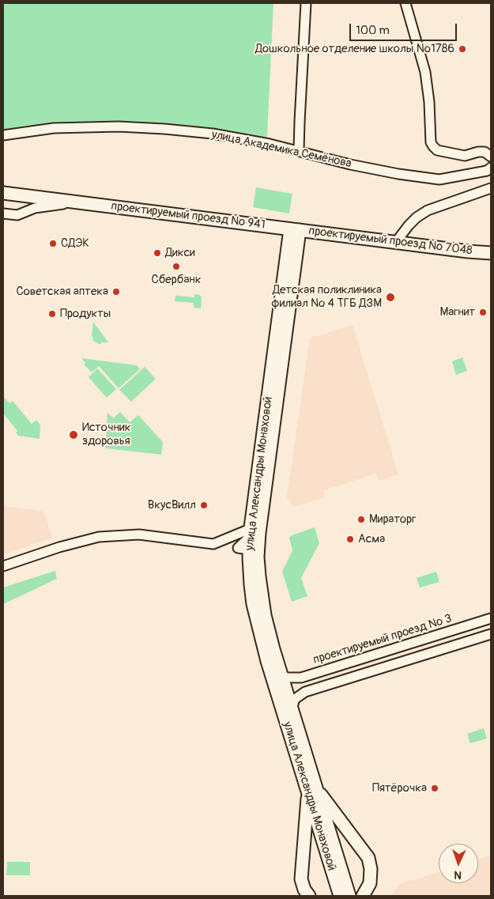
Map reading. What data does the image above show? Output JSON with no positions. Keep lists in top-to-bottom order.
{
  "streets": {
    "main road": ["проектируемый проезд № 941", "проектируемый проезд № 7048", "улица Александры Монаховой"],
    "street": ["улица Академика Семёнова", "проектируемый проезд № 3"]
  },
  "crossings": [
    ["проектируемый проезд № 941", "проектируемый проезд № 7048"],
    ["проектируемый проезд № 941", "улица Александры Монаховой"],
    ["проектируемый проезд № 7048", "улица Александры Монаховой"],
    ["улица Александры Монаховой", "проектируемый проезд № 3"]
  ],
  "places": [
    "Дошкольное отделение школы №1786",
    "СДЭК",
    "Дикси",
    "Сбербанк",
    "Советская аптека",
    "Детская поликлиника филиал № 4 ТГБ ДЗМ",
    "Магнит",
    "Продукты",
    "Источник здоровья",
    "ВкусВилл",
    "Мираторг",
    "Асма",
    "Пятёрочка"
  ],
  "scale_bar": "100 m",
  "north": "bottom"
}
